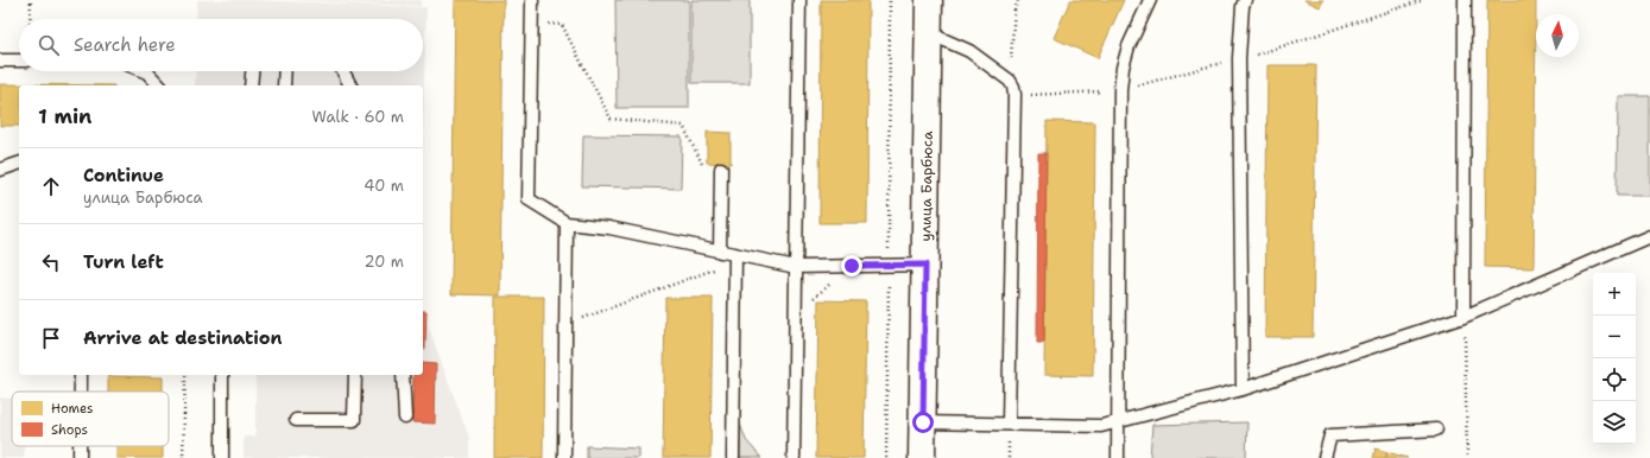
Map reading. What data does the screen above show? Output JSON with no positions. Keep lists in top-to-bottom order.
{
  "streets": {
    "street": ["улица Барбюса"]
  },
  "legend": ["Homes", "Shops"],
  "north": "top",
  "page": {
    "search": "Search here",
    "heading": ["1 min", "Walk · 60 m"],
    "list": [
      ["Continue", "улица Барбюса", "40 m"],
      ["Turn left", "20 m"],
      "Arrive at destination"
    ],
    "map_buttons": ["+", "−"]
  }
}
